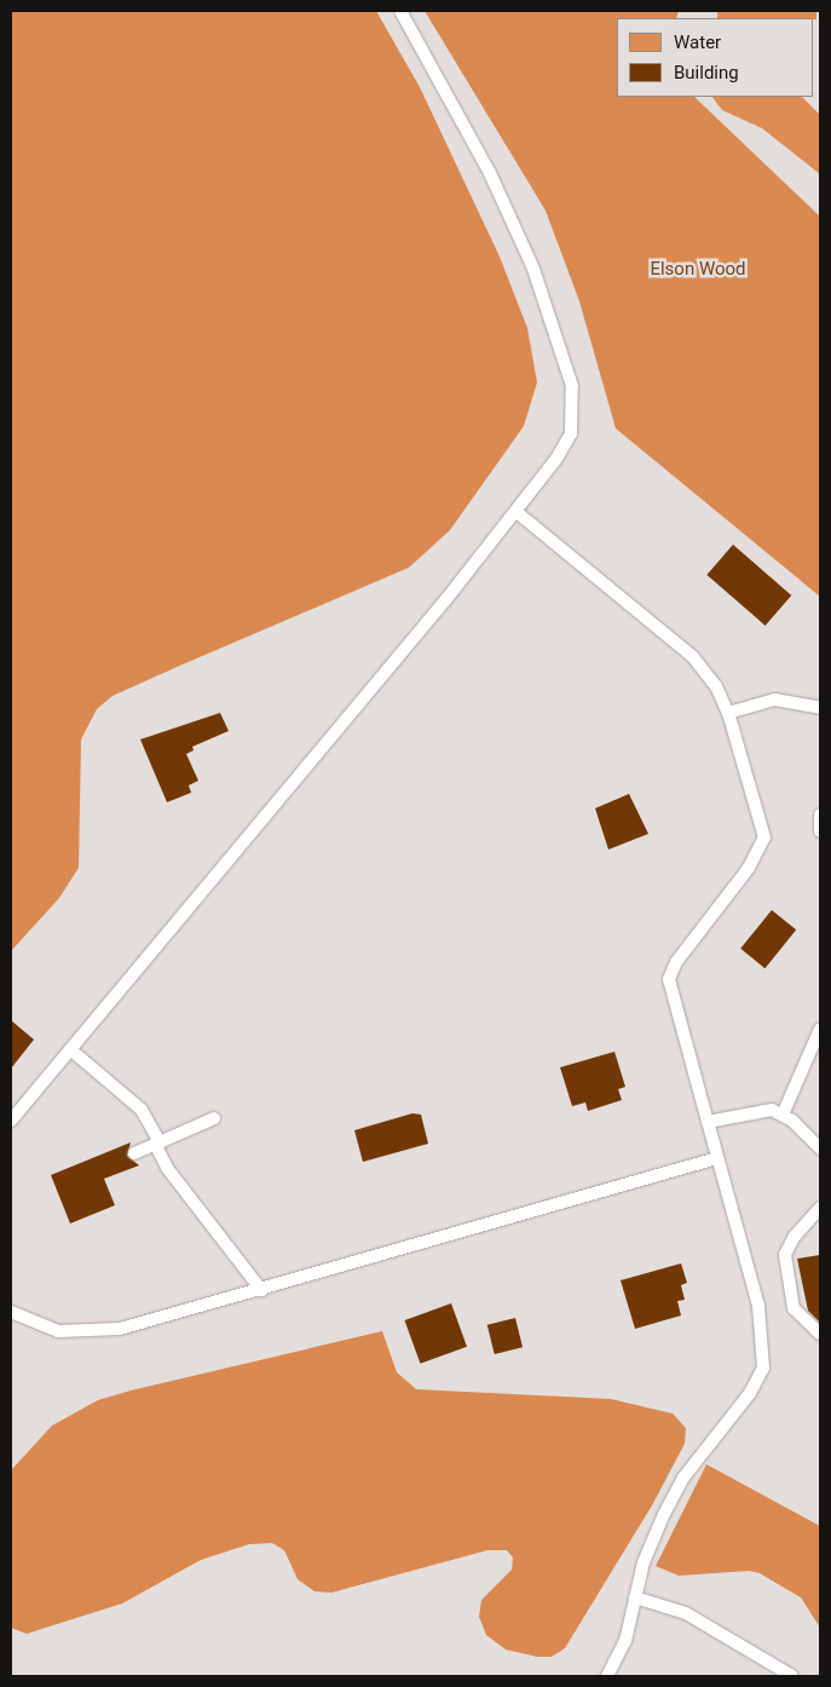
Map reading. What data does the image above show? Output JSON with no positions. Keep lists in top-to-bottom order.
{
  "parks": ["Elson Wood"],
  "legend": ["Water", "Building"]
}
